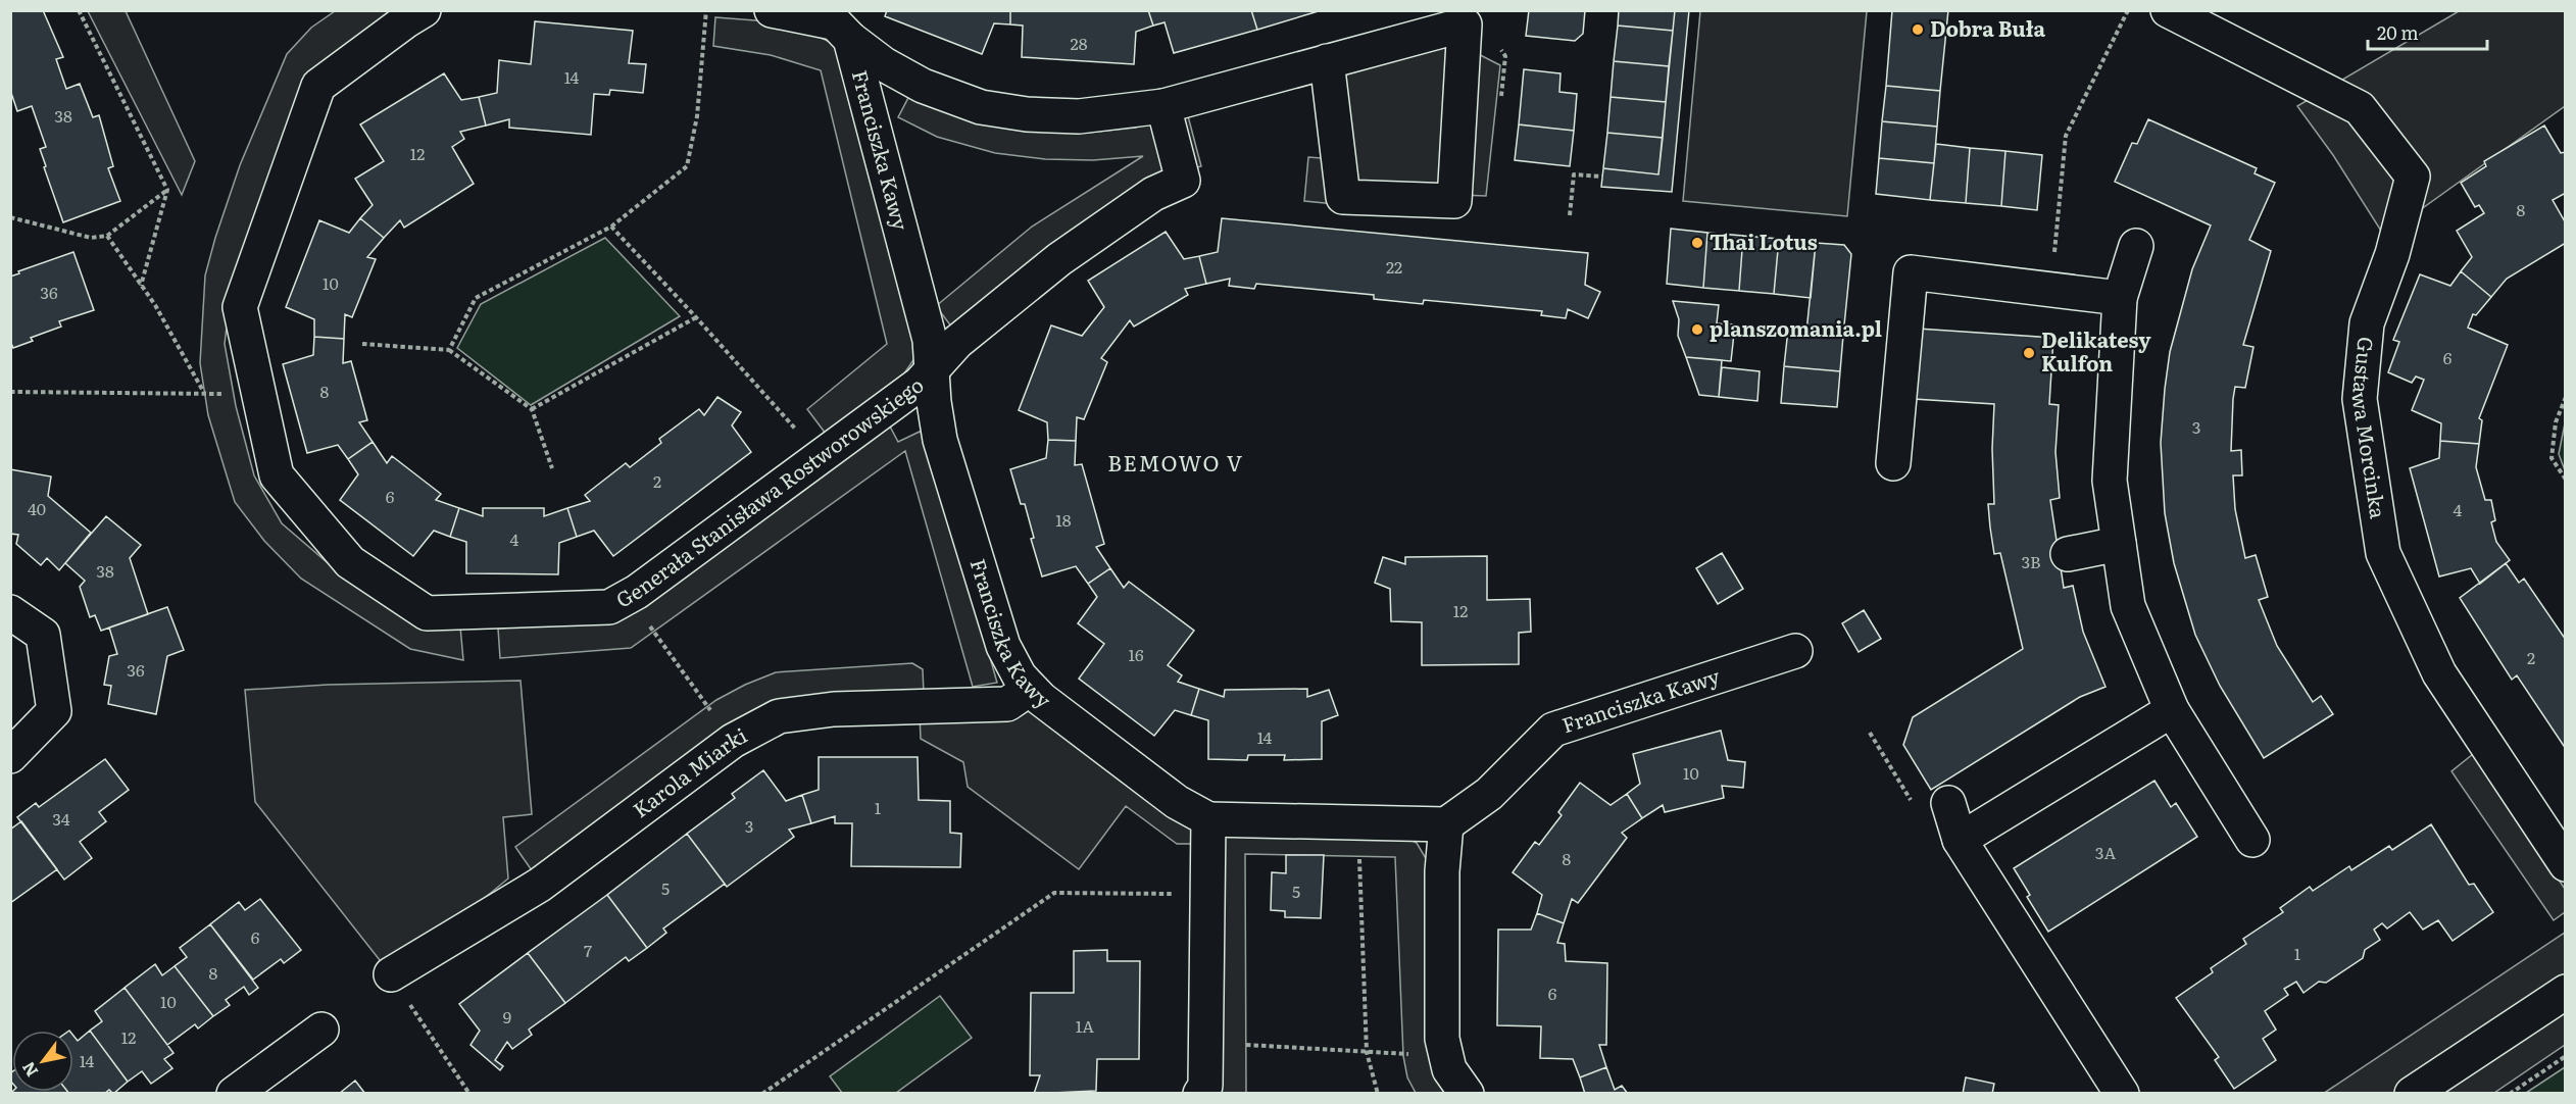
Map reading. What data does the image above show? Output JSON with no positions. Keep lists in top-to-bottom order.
{
  "streets": {
    "street": [
      "Franciszka Kawy",
      "Gustawa Morcinka",
      "Generała Stanisława Rostworowskiego",
      "Karola Miarki"
    ]
  },
  "crossings": [
    ["Franciszka Kawy", "Generała Stanisława Rostworowskiego"],
    ["Franciszka Kawy", "Karola Miarki"]
  ],
  "districts": ["BEMOWO V"],
  "places": [
    "Dobra Buła",
    "Thai Lotus",
    "planszomania.pl",
    "Delikatesy Kulfon"
  ],
  "house_numbers": [
    "28",
    "14",
    "38",
    "12",
    "8",
    "22",
    "10",
    "36",
    "6",
    "8",
    "3",
    "2",
    "6",
    "40",
    "4",
    "18",
    "4",
    "3B",
    "38",
    "12",
    "16",
    "2",
    "36",
    "14",
    "10",
    "1",
    "34",
    "3",
    "3A",
    "8",
    "5",
    "5",
    "6",
    "7",
    "1",
    "8",
    "6",
    "10",
    "9",
    "1A",
    "12",
    "14"
  ],
  "scale_bar": "20 m",
  "north": "bottom left"
}
